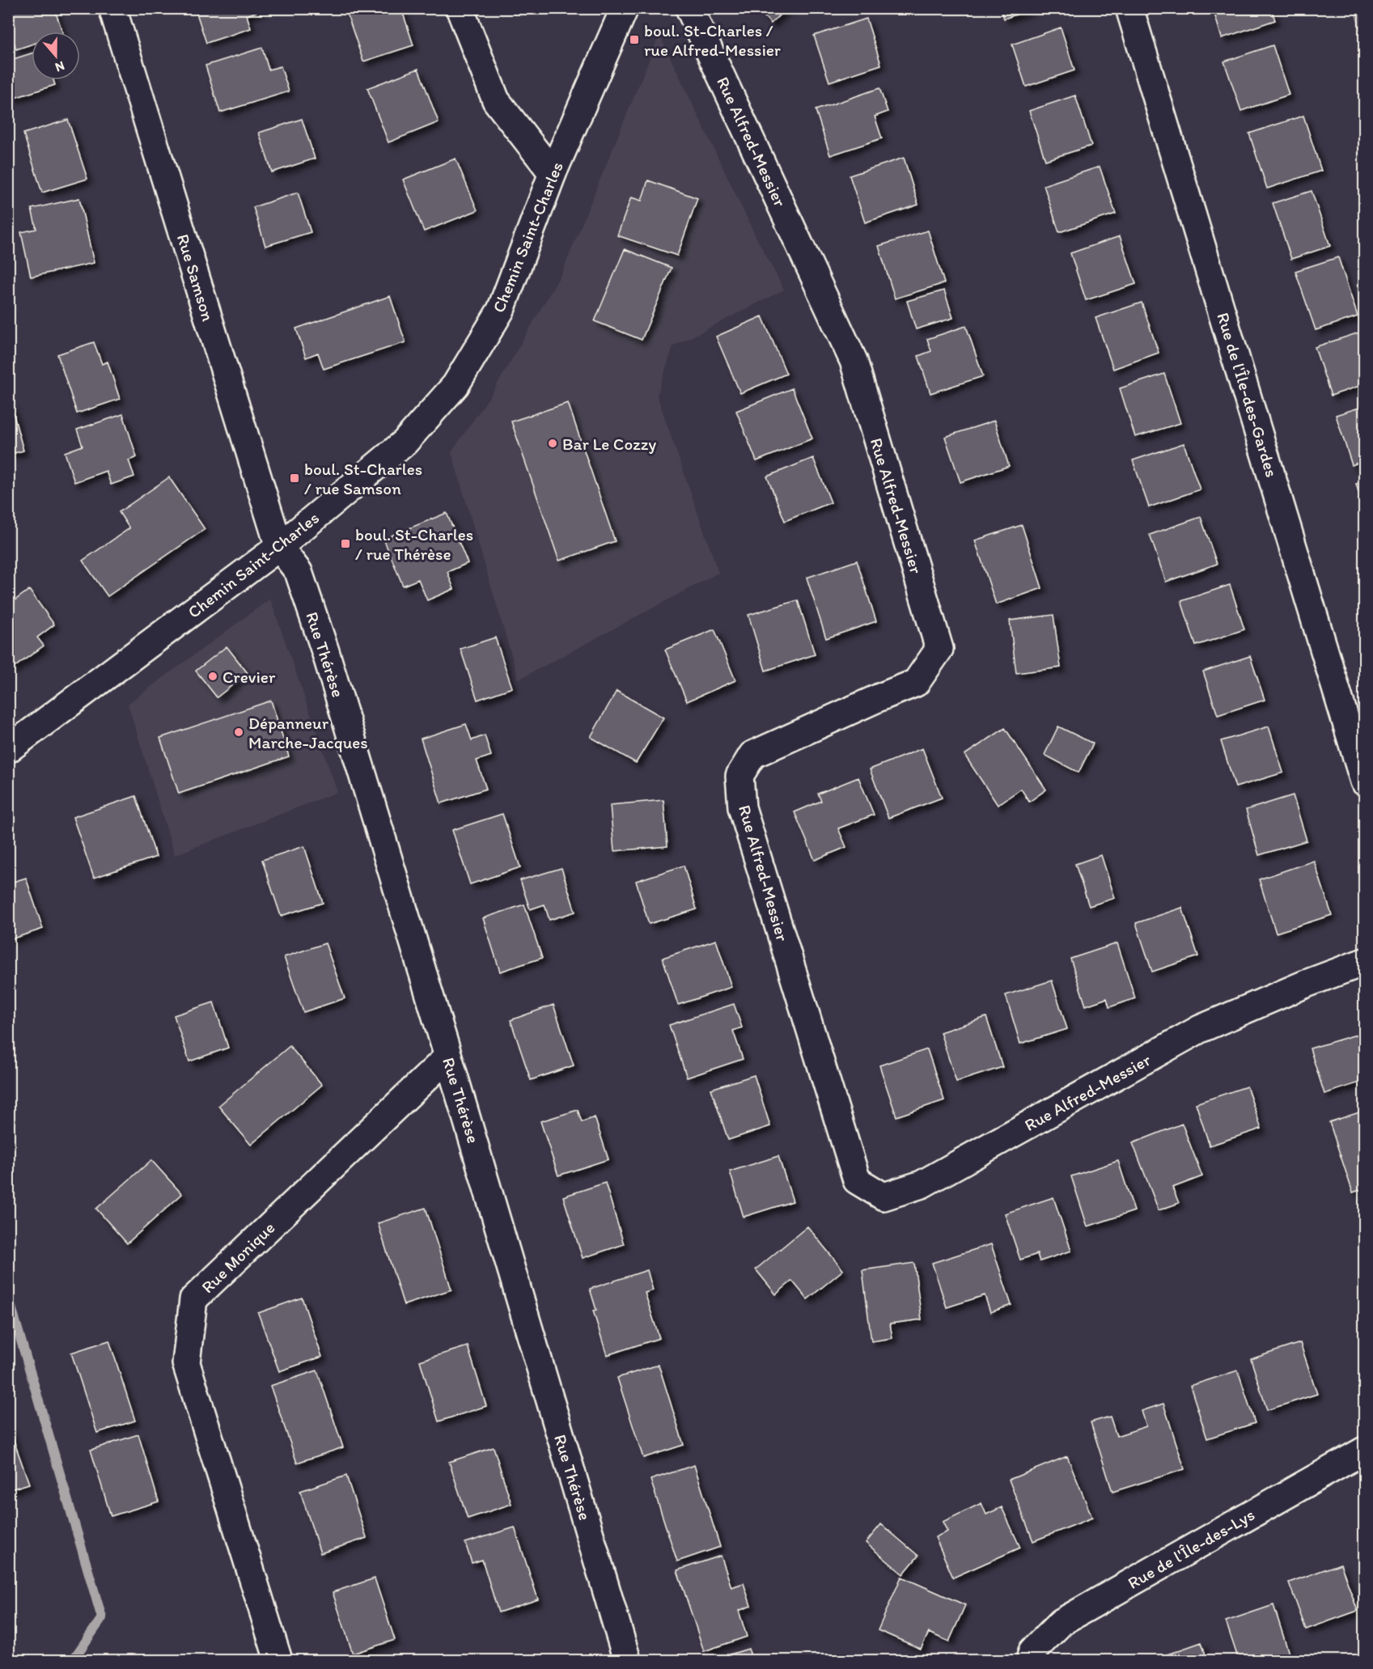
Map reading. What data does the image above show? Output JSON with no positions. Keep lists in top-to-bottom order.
{
  "streets": {
    "street": [
      "Rue Alfred-Messier",
      "Chemin Saint-Charles",
      "Rue Samson",
      "Rue de l'Île-des-Gardes",
      "Rue Thérèse",
      "Rue Monique",
      "Rue de l'Île-des-Lys"
    ]
  },
  "crossings": [
    ["Chemin Saint-Charles", "Rue Samson"],
    ["Chemin Saint-Charles", "Rue Thérèse"],
    ["Rue Samson", "Rue Thérèse"],
    ["Rue Thérèse", "Rue Monique"]
  ],
  "places": {
    "transit": ["boul. St-Charles / rue Alfred-Messier", "boul. St-Charles / rue Samson", "boul. St-Charles / rue Thérèse"],
    "other": ["Bar Le Cozzy", "Crevier", "Dépanneur Marche-Jacques"]
  },
  "north": "bottom"
}
